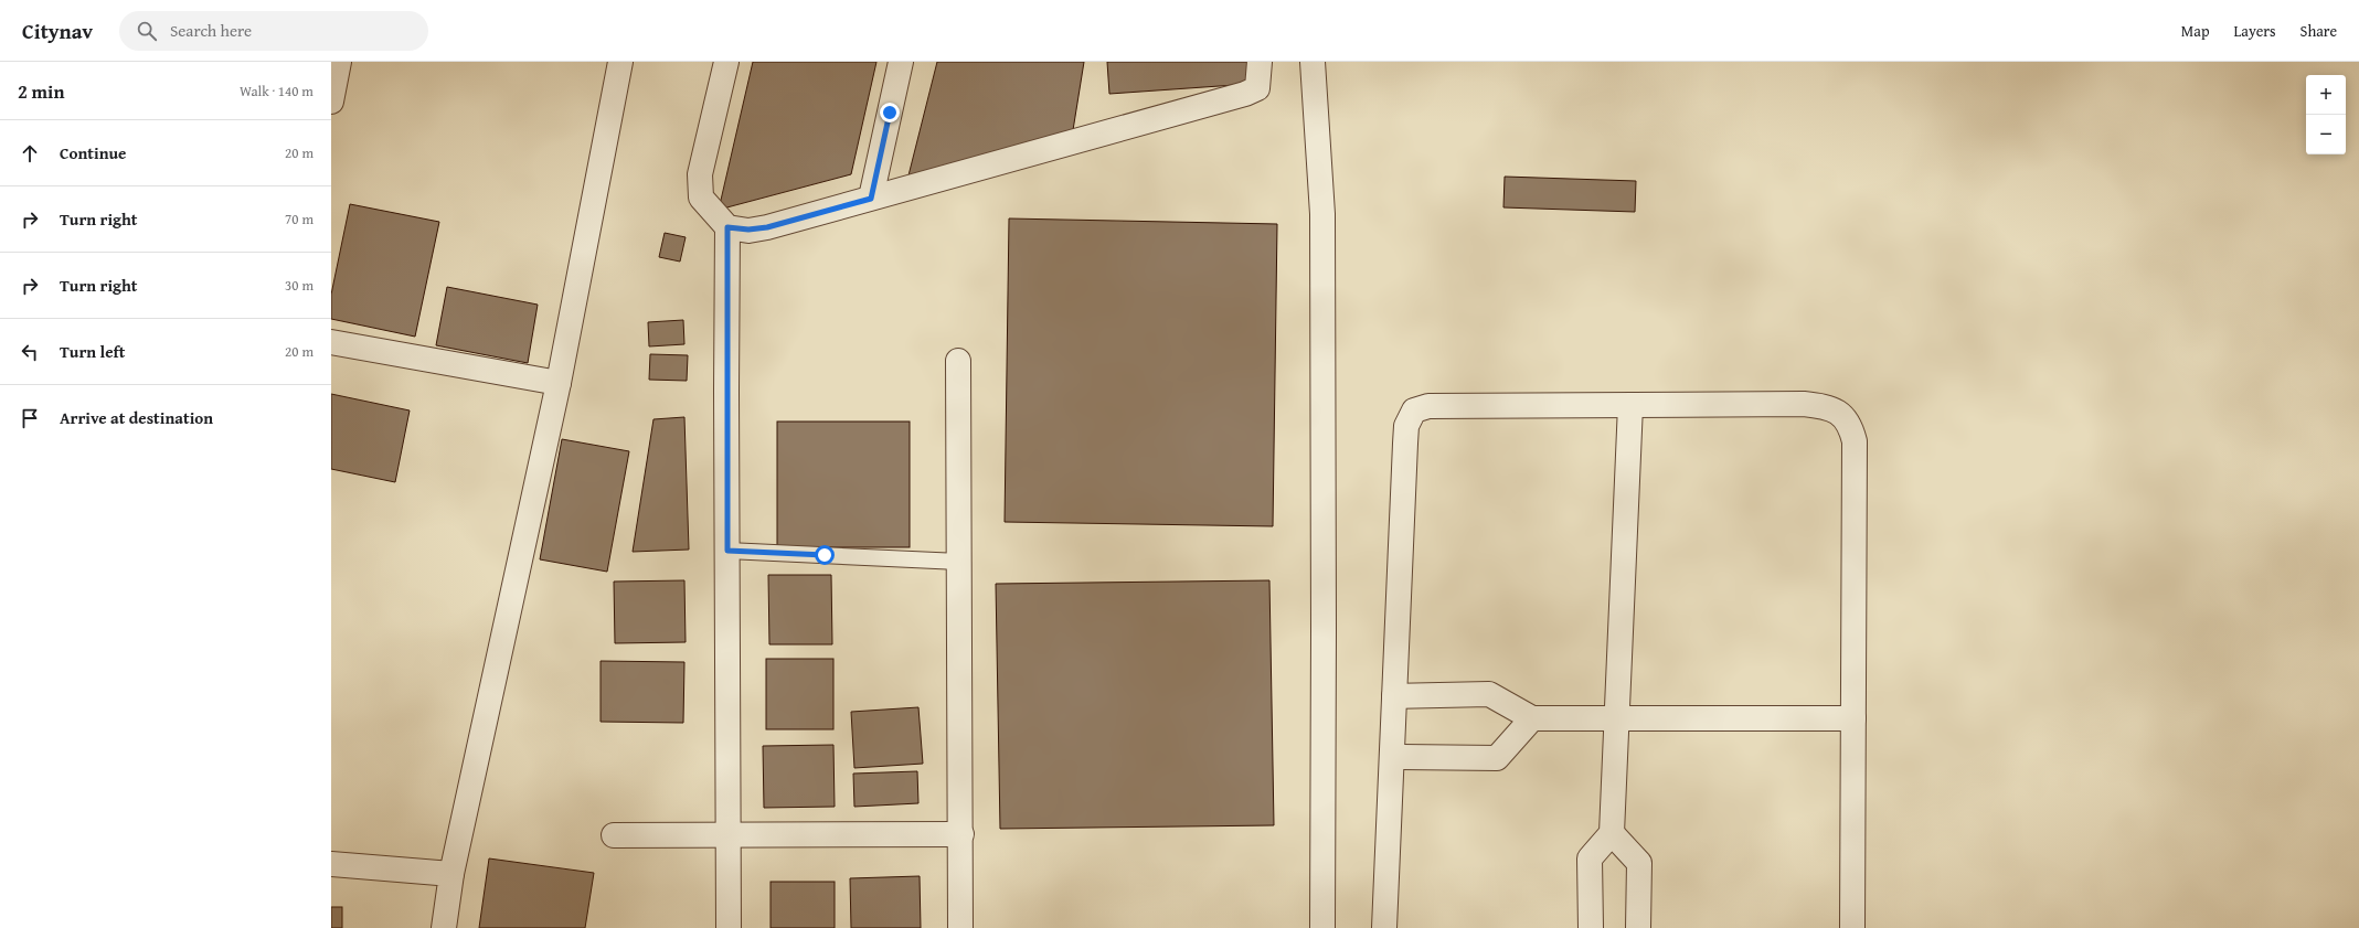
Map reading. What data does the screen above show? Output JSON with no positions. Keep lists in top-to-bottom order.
{
  "page": {
    "header": "Citynav",
    "search": "Search here",
    "nav": ["Map", "Layers", "Share"],
    "heading": ["2 min", "Walk · 140 m"],
    "map_buttons": ["+", "−"],
    "list": [
      ["Continue", "20 m"],
      ["Turn right", "70 m"],
      ["Turn right", "30 m"],
      ["Turn left", "20 m"],
      "Arrive at destination"
    ]
  }
}
